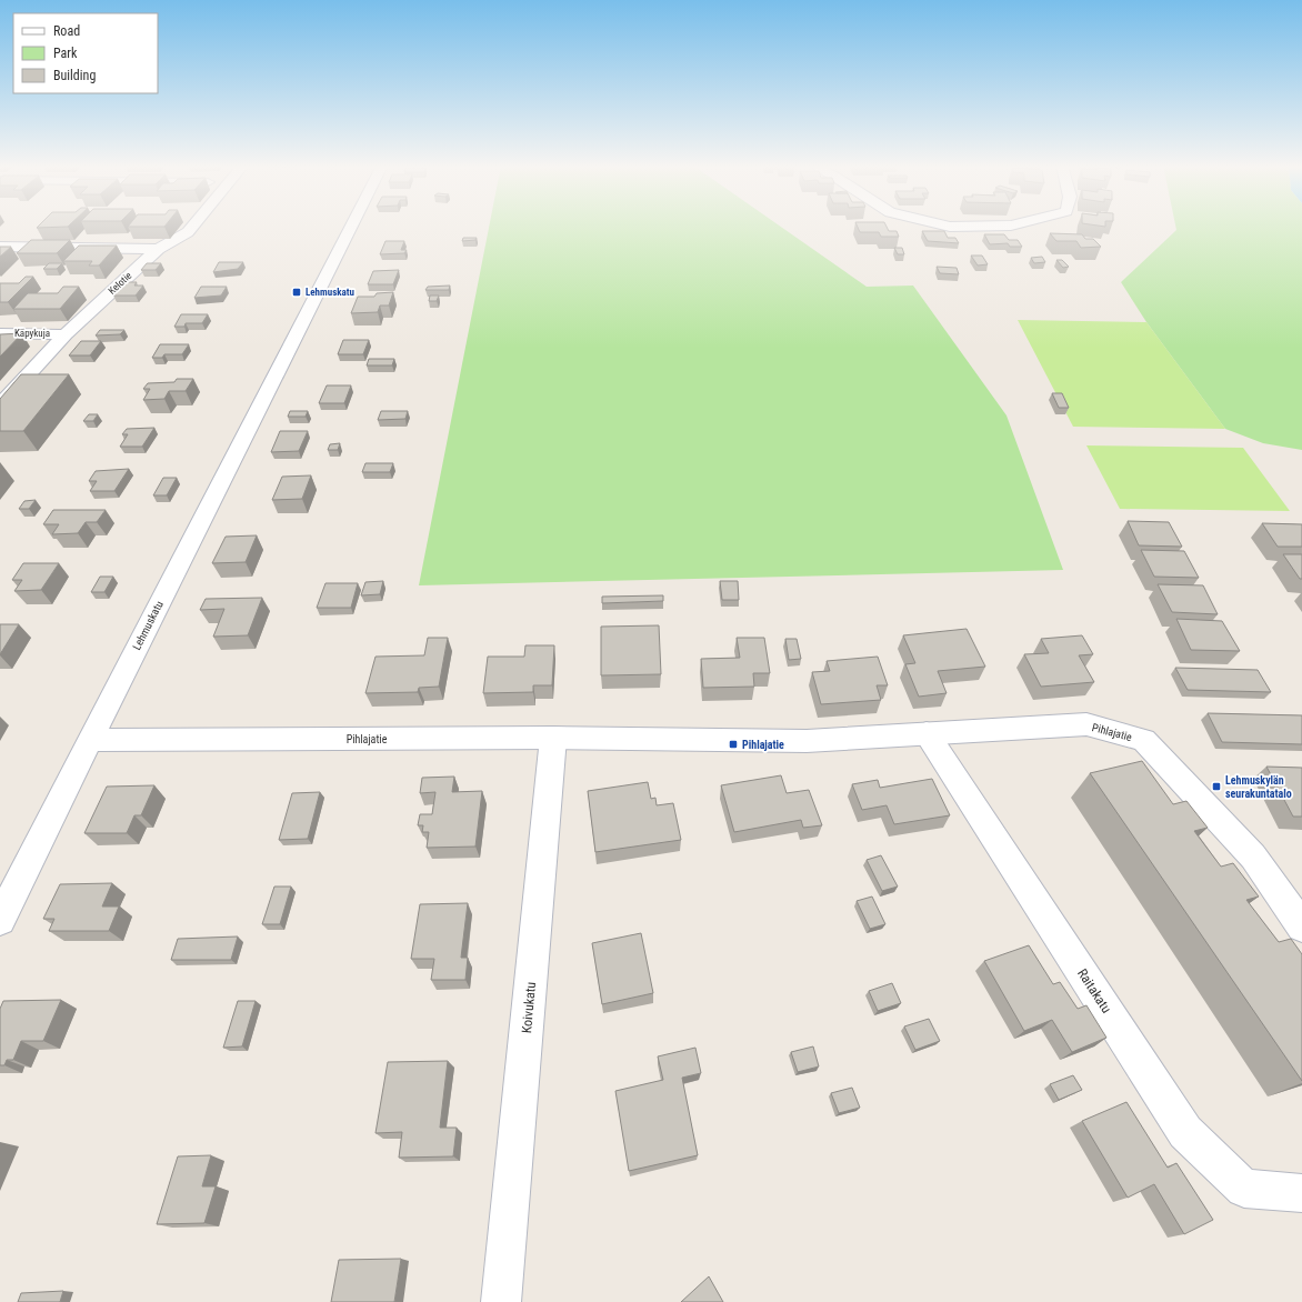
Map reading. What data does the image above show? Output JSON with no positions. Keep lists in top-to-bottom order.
{
  "streets": {
    "street": [
      "Kelotie",
      "Käpykuja",
      "Lehmuskatu",
      "Pihlajatie",
      "Raitakatu",
      "Koivukatu"
    ]
  },
  "crossings": [
    ["Kelotie", "Käpykuja"],
    ["Lehmuskatu", "Pihlajatie"],
    ["Pihlajatie", "Raitakatu"],
    ["Pihlajatie", "Koivukatu"]
  ],
  "places": {
    "transit": ["Lehmuskatu", "Pihlajatie", "Lehmuskylän seurakuntatalo"]
  },
  "legend": ["Road", "Park", "Building"]
}
